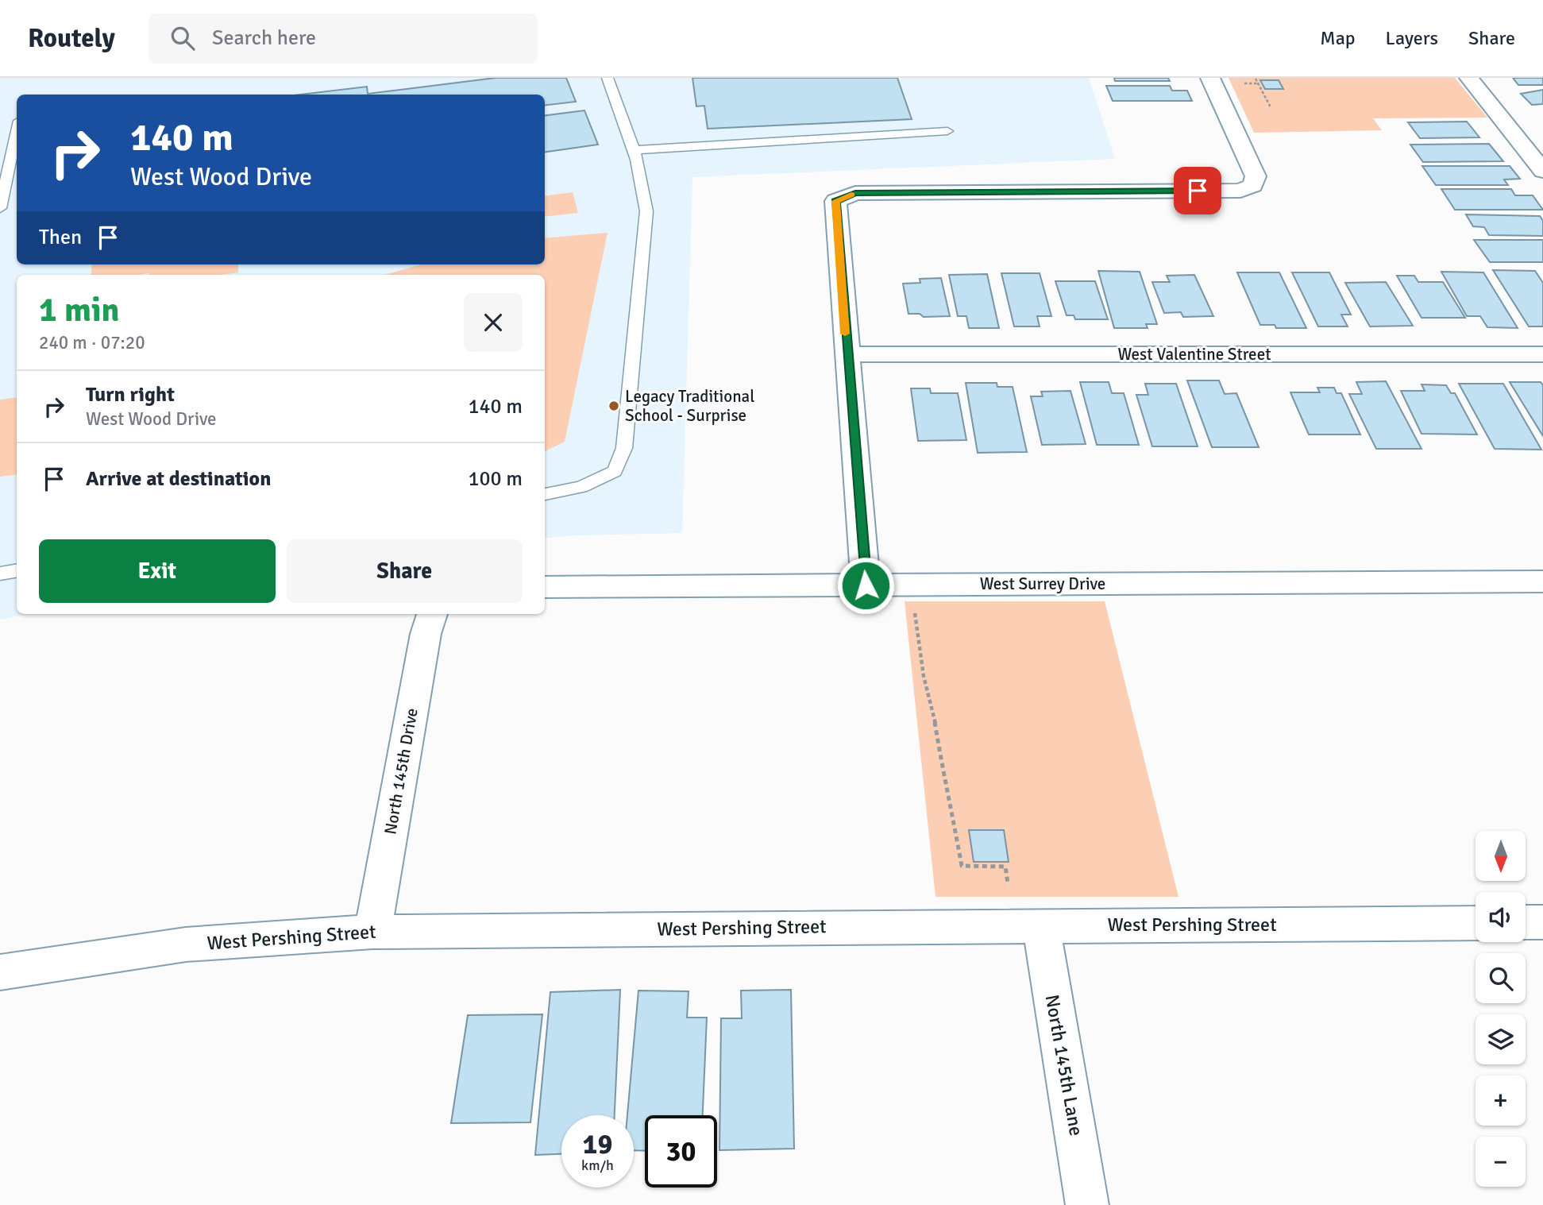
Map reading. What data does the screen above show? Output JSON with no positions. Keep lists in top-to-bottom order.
{
  "streets": {
    "street": [
      "West Valentine Street",
      "West Surrey Drive",
      "North 145th Drive",
      "West Pershing Street",
      "North 145th Lane"
    ]
  },
  "crossings": [
    ["North 145th Drive", "West Pershing Street"],
    ["West Pershing Street", "North 145th Lane"]
  ],
  "places": ["Legacy Traditional School - Surprise"],
  "north": "bottom",
  "page": {
    "header": "Routely",
    "search": "Search here",
    "nav": ["Map", "Layers", "Share"],
    "turn": ["140 m", "West Wood Drive"],
    "then": "Then",
    "heading": ["1 min", "240 m · 07:20"],
    "list": [
      {
        "name": "Turn right",
        "note": "West Wood Drive",
        "value": "140 m"
      },
      {
        "name": "Arrive at destination",
        "value": "100 m"
      }
    ],
    "buttons": ["Exit", "Share"],
    "map_buttons": ["+", "−"],
    "speed": "19 km/h",
    "limit": "30"
  }
}
